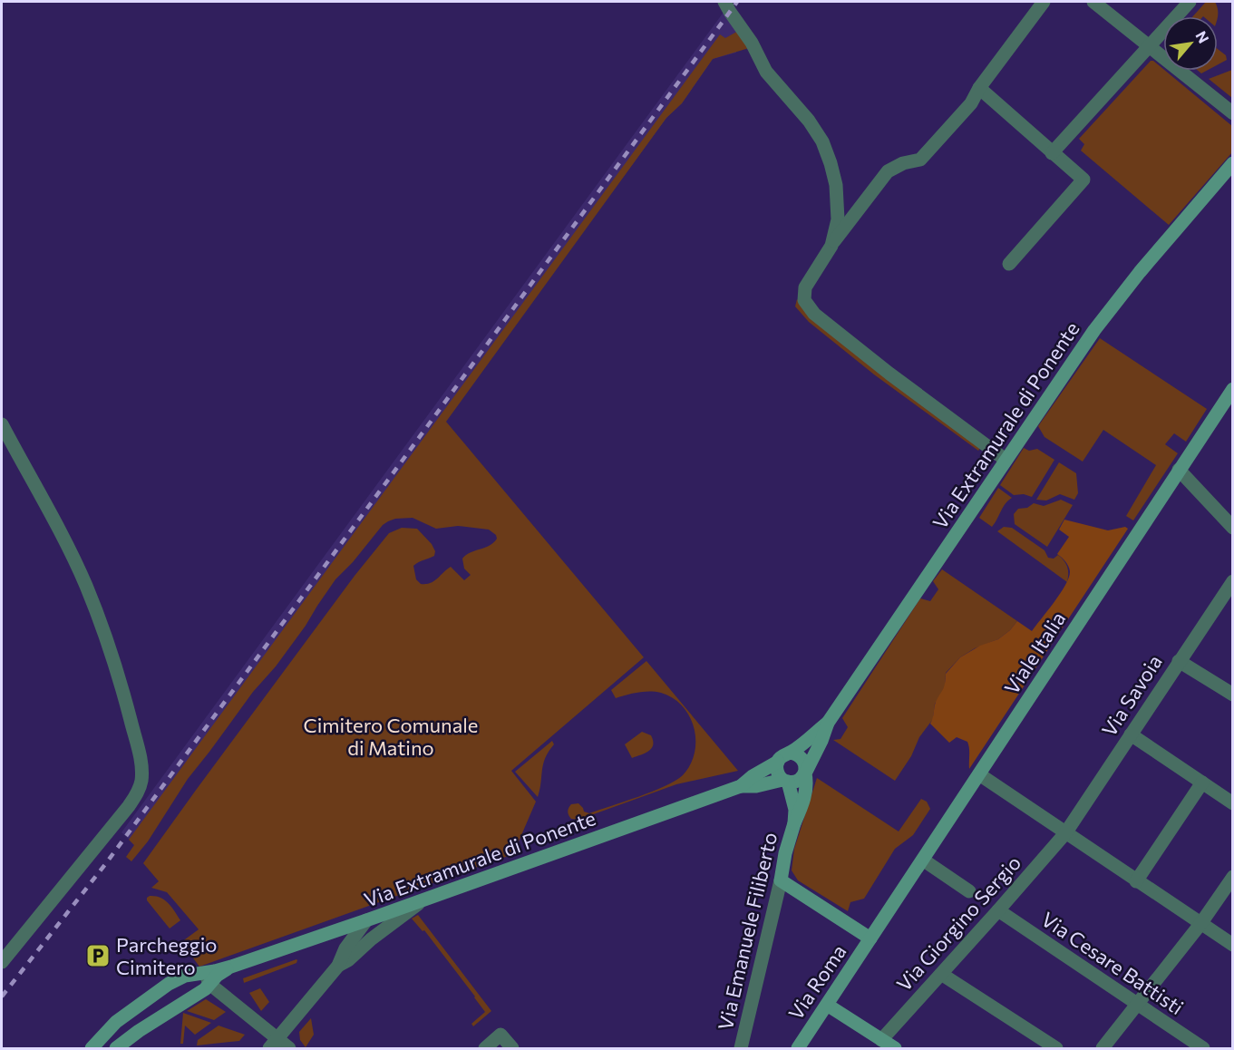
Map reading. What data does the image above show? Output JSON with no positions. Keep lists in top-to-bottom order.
{
  "streets": {
    "main road": [
      "Via Extramurale di Ponente",
      "Viale Italia",
      "Via Emanuele Filiberto",
      "Via Roma"
    ],
    "street": ["Via Savoia", "Via Giorgino Sergio", "Via Cesare Battisti"]
  },
  "crossings": [
    ["Via Extramurale di Ponente", "Via Emanuele Filiberto"],
    ["Viale Italia", "Via Roma"],
    ["Via Savoia", "Via Giorgino Sergio"],
    ["Via Giorgino Sergio", "Via Cesare Battisti"]
  ],
  "parks": ["Cimitero Comunale di Matino"],
  "places": {
    "parking": ["Parcheggio Cimitero"]
  },
  "north": "top right"
}
